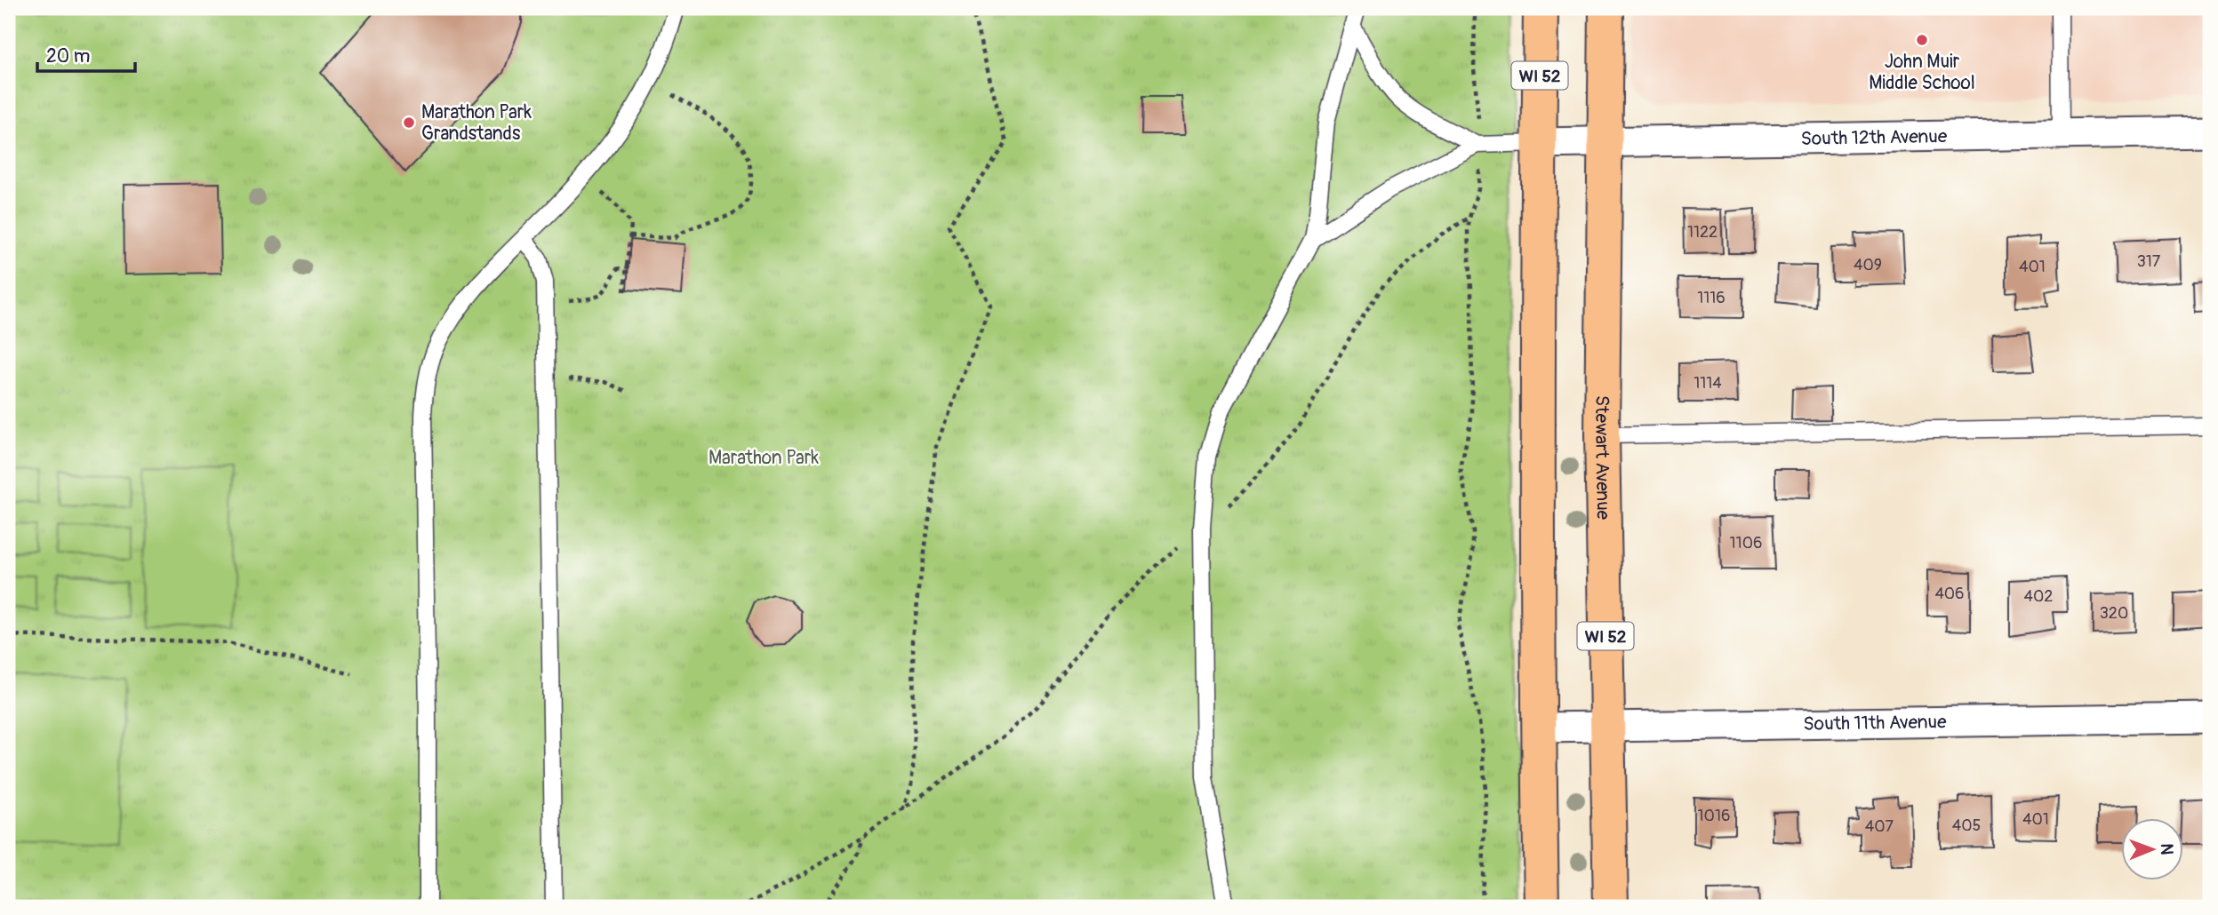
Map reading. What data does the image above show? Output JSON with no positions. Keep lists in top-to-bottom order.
{
  "streets": {
    "main road": ["WI 52", "Stewart Avenue"],
    "street": ["South 12th Avenue", "South 11th Avenue"]
  },
  "crossings": [
    ["WI 52", "South 12th Avenue"],
    ["WI 52", "South 11th Avenue"],
    ["South 12th Avenue", "Stewart Avenue"],
    ["Stewart Avenue", "South 11th Avenue"]
  ],
  "parks": ["Marathon Park"],
  "places": ["John Muir Middle School", "Marathon Park Grandstands"],
  "house_numbers": [
    "1122",
    "317",
    "409",
    "401",
    "1116",
    "1114",
    "1106",
    "406",
    "402",
    "320",
    "1016",
    "401",
    "405",
    "407"
  ],
  "scale_bar": "20 m",
  "north": "right"
}
